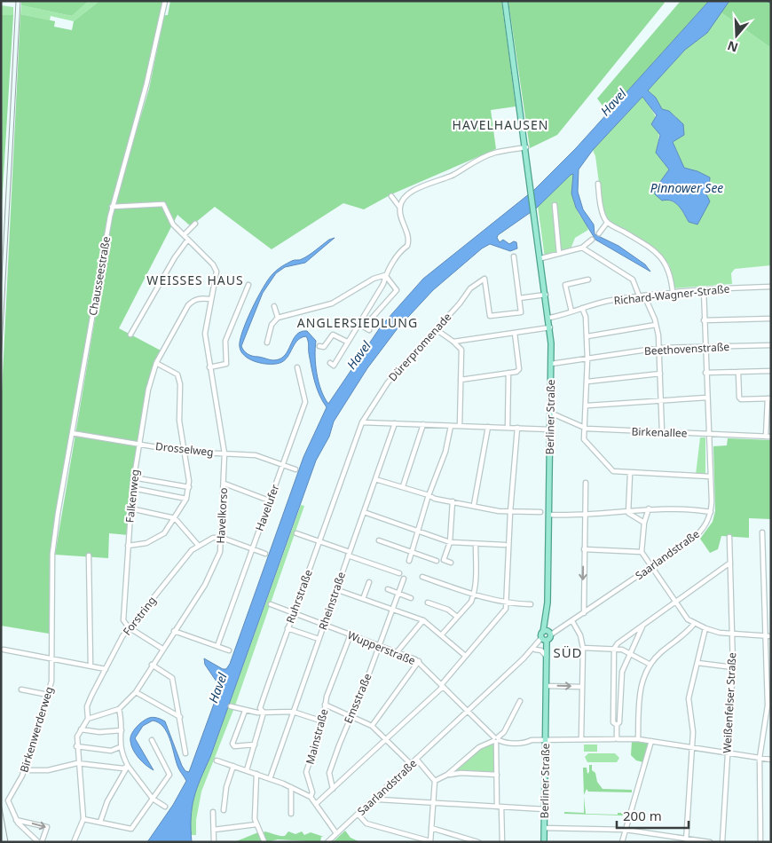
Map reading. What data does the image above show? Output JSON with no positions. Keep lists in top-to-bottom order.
{
  "streets": {
    "main road": ["Berliner Straße"],
    "street": [
      "Chausseestraße",
      "Richard-Wagner-Straße",
      "Dürerpromenade",
      "Beethovenstraße",
      "Birkenallee",
      "Drosselweg",
      "Falkenweg",
      "Havelufer",
      "Havelkorso",
      "Saarlandstraße",
      "Ruhrstraße",
      "Rheinstraße",
      "Forstring",
      "Wupperstraße",
      "Emsstraße",
      "Weißenfelser Straße",
      "Birkenwerderweg",
      "Mainstraße"
    ]
  },
  "crossings": [
    ["Chausseestraße", "Drosselweg"],
    ["Chausseestraße", "Havelkorso"],
    ["Chausseestraße", "Birkenwerderweg"],
    ["Richard-Wagner-Straße", "Berliner Straße"],
    ["Richard-Wagner-Straße", "Saarlandstraße"],
    ["Dürerpromenade", "Ruhrstraße"],
    ["Beethovenstraße", "Berliner Straße"],
    ["Beethovenstraße", "Saarlandstraße"],
    ["Berliner Straße", "Birkenallee"],
    ["Berliner Straße", "Saarlandstraße"],
    ["Birkenallee", "Saarlandstraße"],
    ["Drosselweg", "Falkenweg"],
    ["Drosselweg", "Havelufer"],
    ["Drosselweg", "Havelkorso"],
    ["Falkenweg", "Havelkorso"],
    ["Falkenweg", "Forstring"],
    ["Havelkorso", "Forstring"],
    ["Saarlandstraße", "Wupperstraße"],
    ["Ruhrstraße", "Wupperstraße"],
    ["Rheinstraße", "Wupperstraße"],
    ["Wupperstraße", "Emsstraße"],
    ["Wupperstraße", "Mainstraße"]
  ],
  "districts": [
    "HAVELHAUSEN",
    "WEISSES HAUS",
    "ANGLERSIEDLUNG",
    "SÜD"
  ],
  "water": ["Havel", "Pinnower See"],
  "scale_bar": "200 m",
  "north": "bottom"
}
